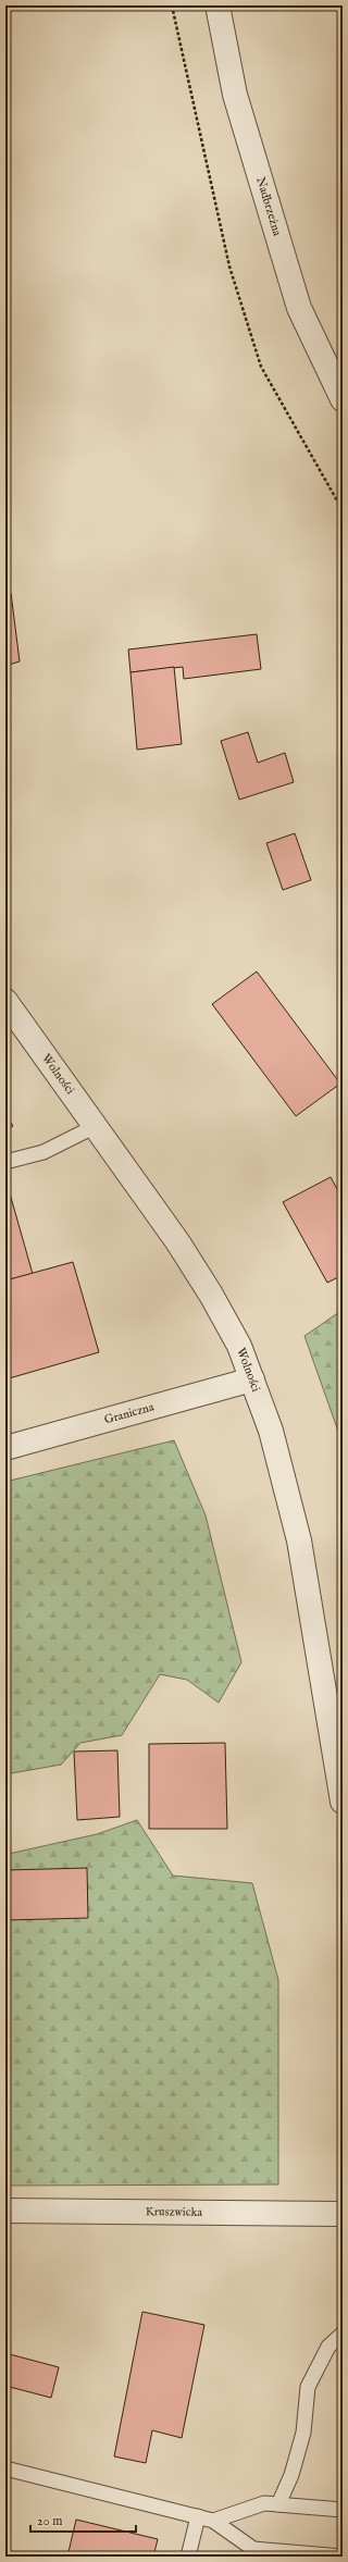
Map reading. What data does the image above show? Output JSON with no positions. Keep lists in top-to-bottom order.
{
  "streets": {
    "street": [
      "Nadbrzeżna",
      "Wolności",
      "Graniczna",
      "Kruszwicka"
    ]
  },
  "crossings": [
    ["Wolności", "Graniczna"]
  ],
  "scale_bar": "20 m"
}
